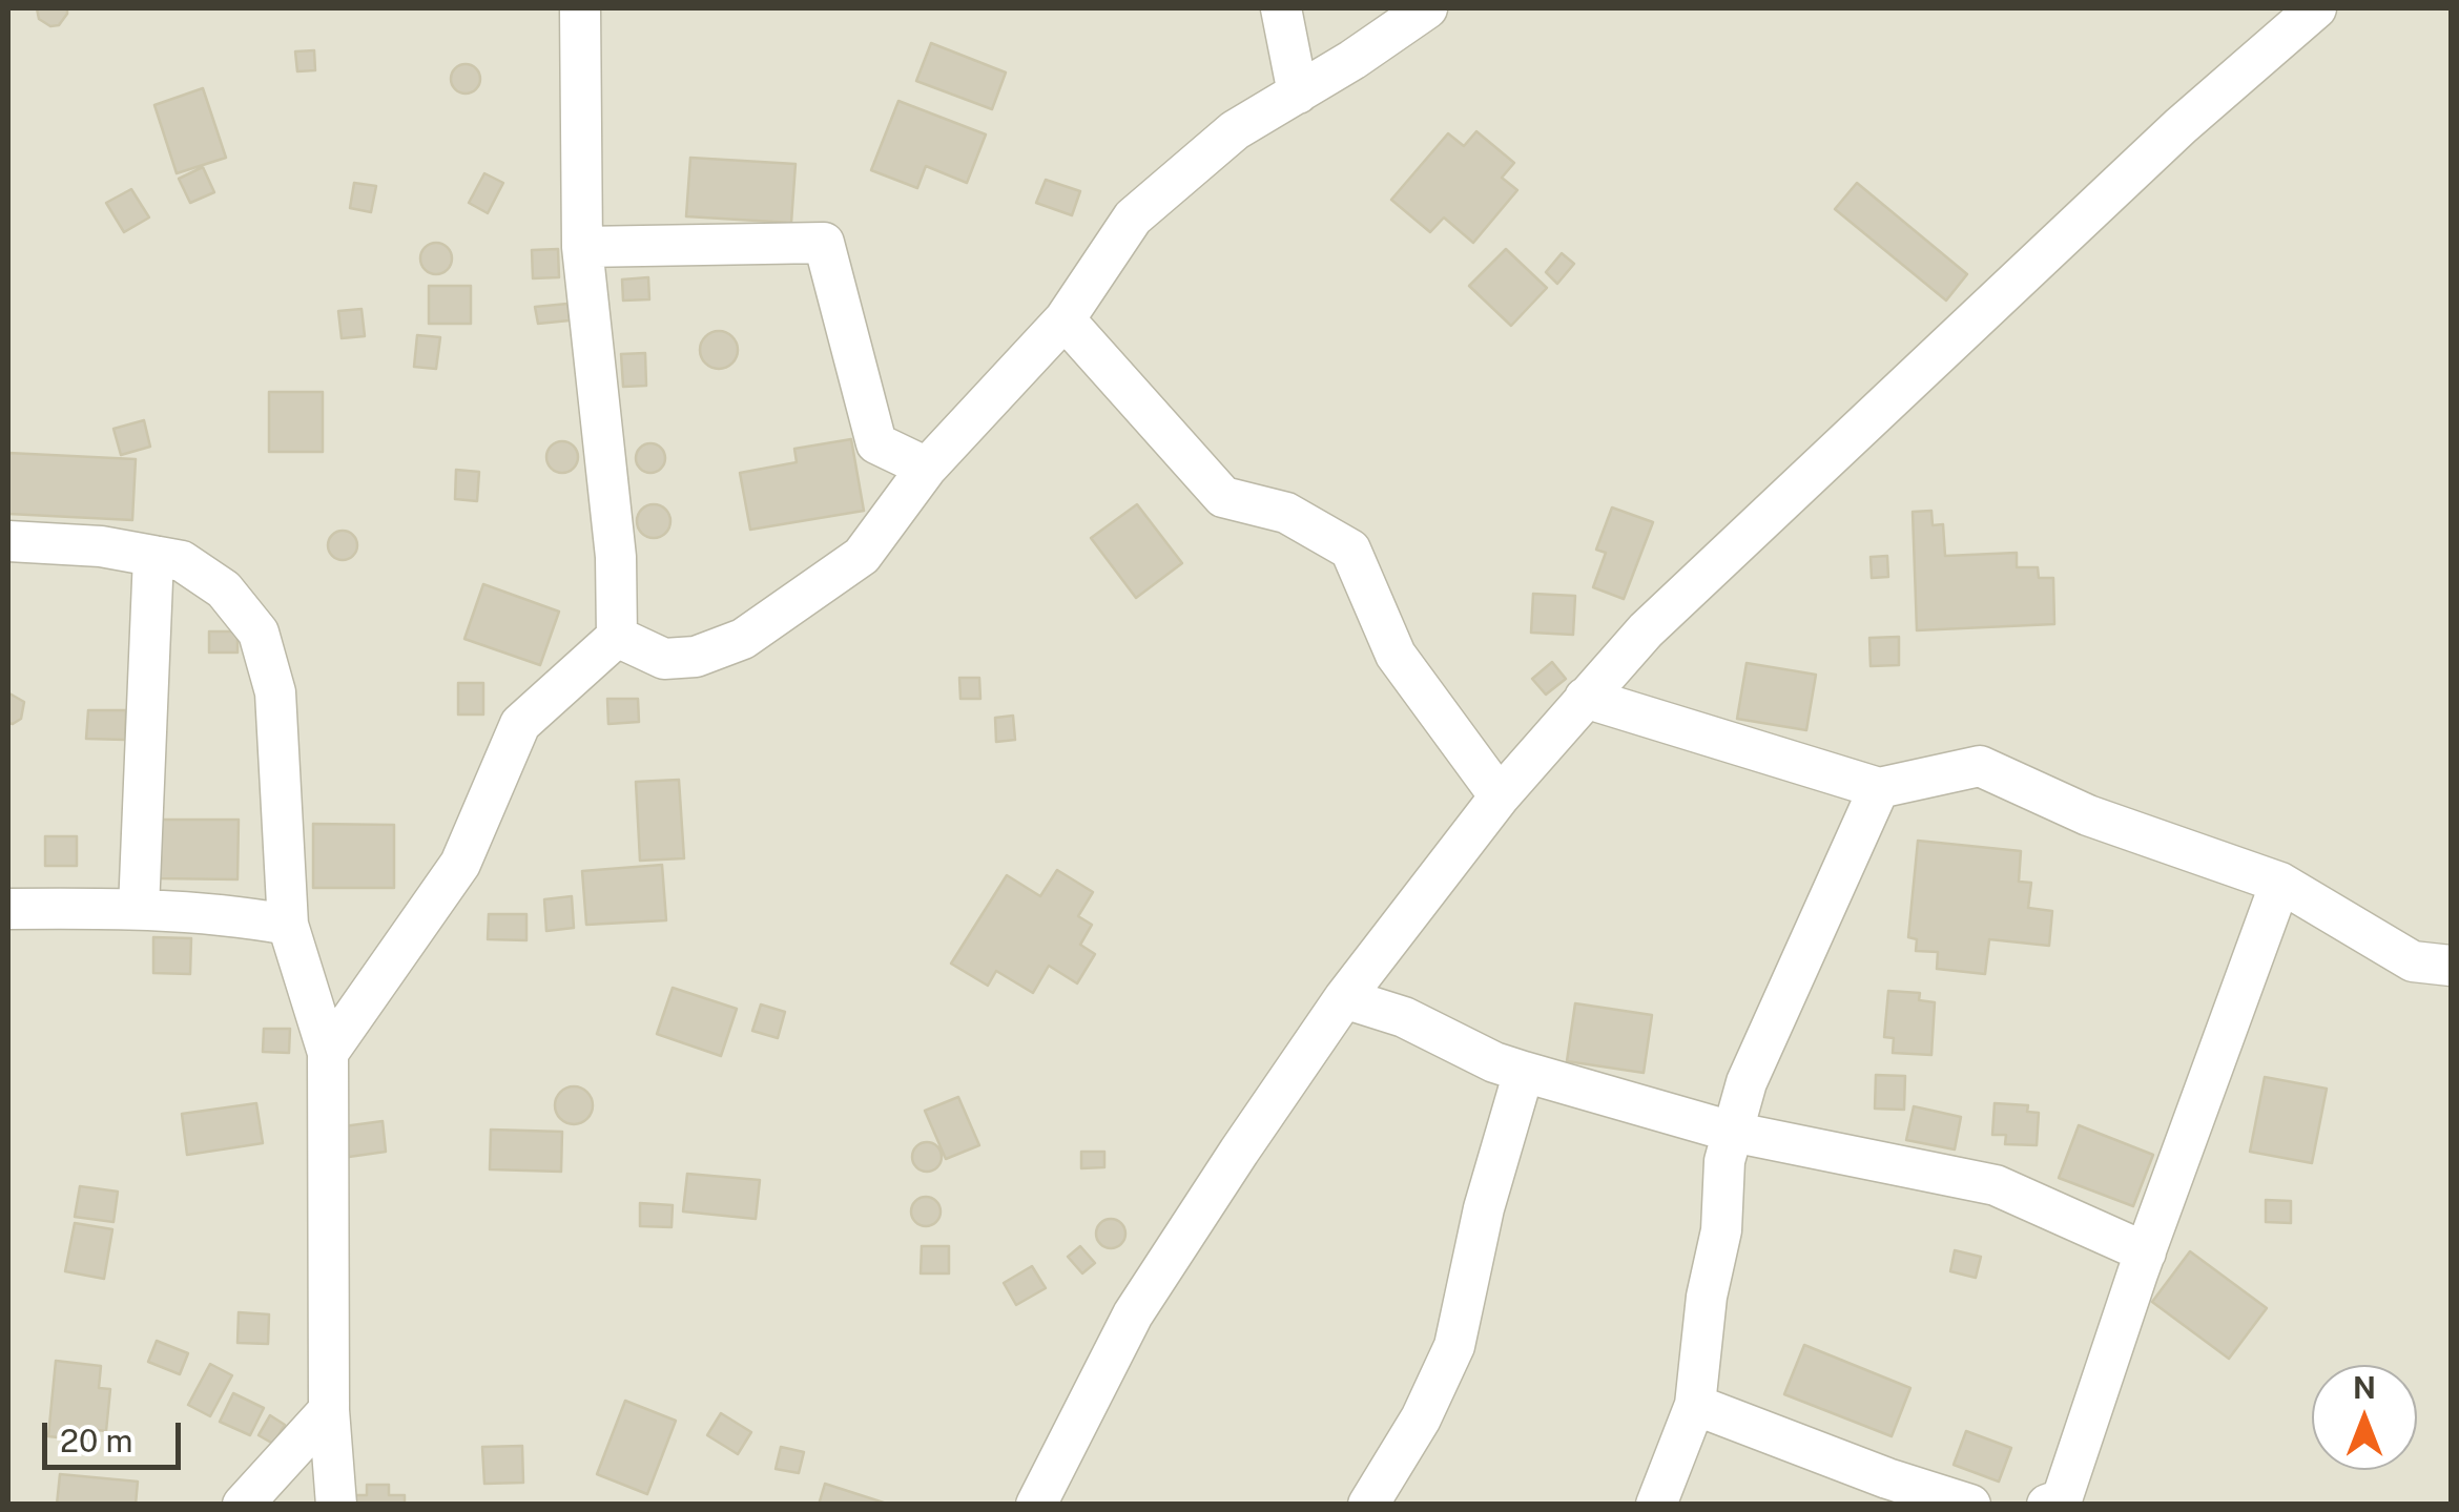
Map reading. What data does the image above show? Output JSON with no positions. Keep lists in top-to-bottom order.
{
  "scale_bar": "20 m",
  "north": "top"
}
